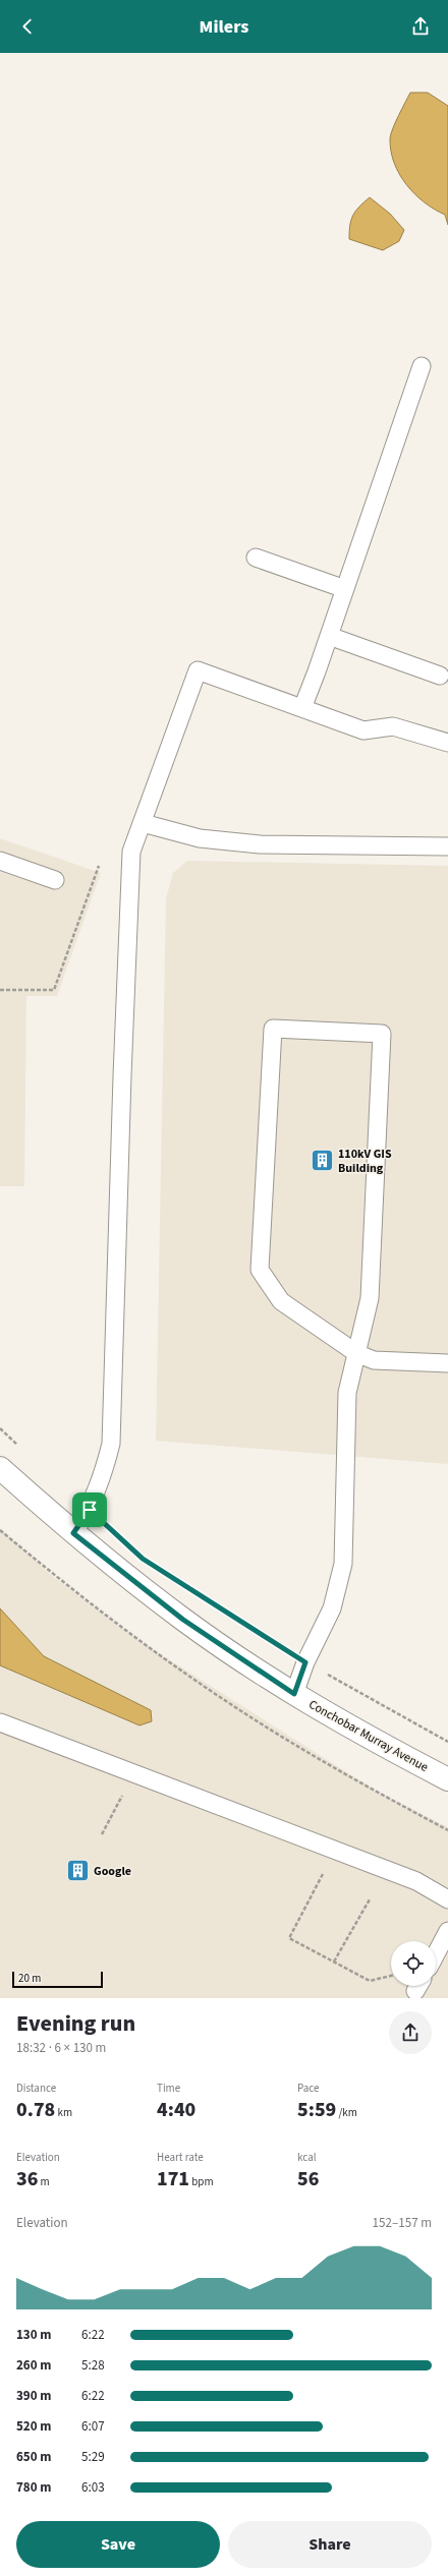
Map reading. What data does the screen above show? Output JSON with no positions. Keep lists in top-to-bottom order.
{
  "streets": {
    "street": ["Conchobar Murray Avenue"]
  },
  "places": {
    "building": ["110kV GIS Building", "Google"]
  },
  "scale_bar": "20 m",
  "page": {
    "header": "Milers",
    "scale": "20 m",
    "heading": ["Evening run", "18:32 · 6 × 130 m"],
    "stats": [
      ["Distance", "0.78 km"],
      ["Time", "4:40"],
      ["Pace", "5:59 /km"],
      ["Elevation", "36 m"],
      ["Heart rate", "171 bpm"],
      ["kcal", "56"]
    ],
    "chart": ["Elevation", "152–157 m"],
    "list": [
      {
        "name": "130 m",
        "note": "6:22"
      },
      {
        "name": "260 m",
        "note": "5:28"
      },
      {
        "name": "390 m",
        "note": "6:22"
      },
      {
        "name": "520 m",
        "note": "6:07"
      },
      {
        "name": "650 m",
        "note": "5:29"
      },
      {
        "name": "780 m",
        "note": "6:03"
      }
    ],
    "buttons": ["Save", "Share"]
  }
}
